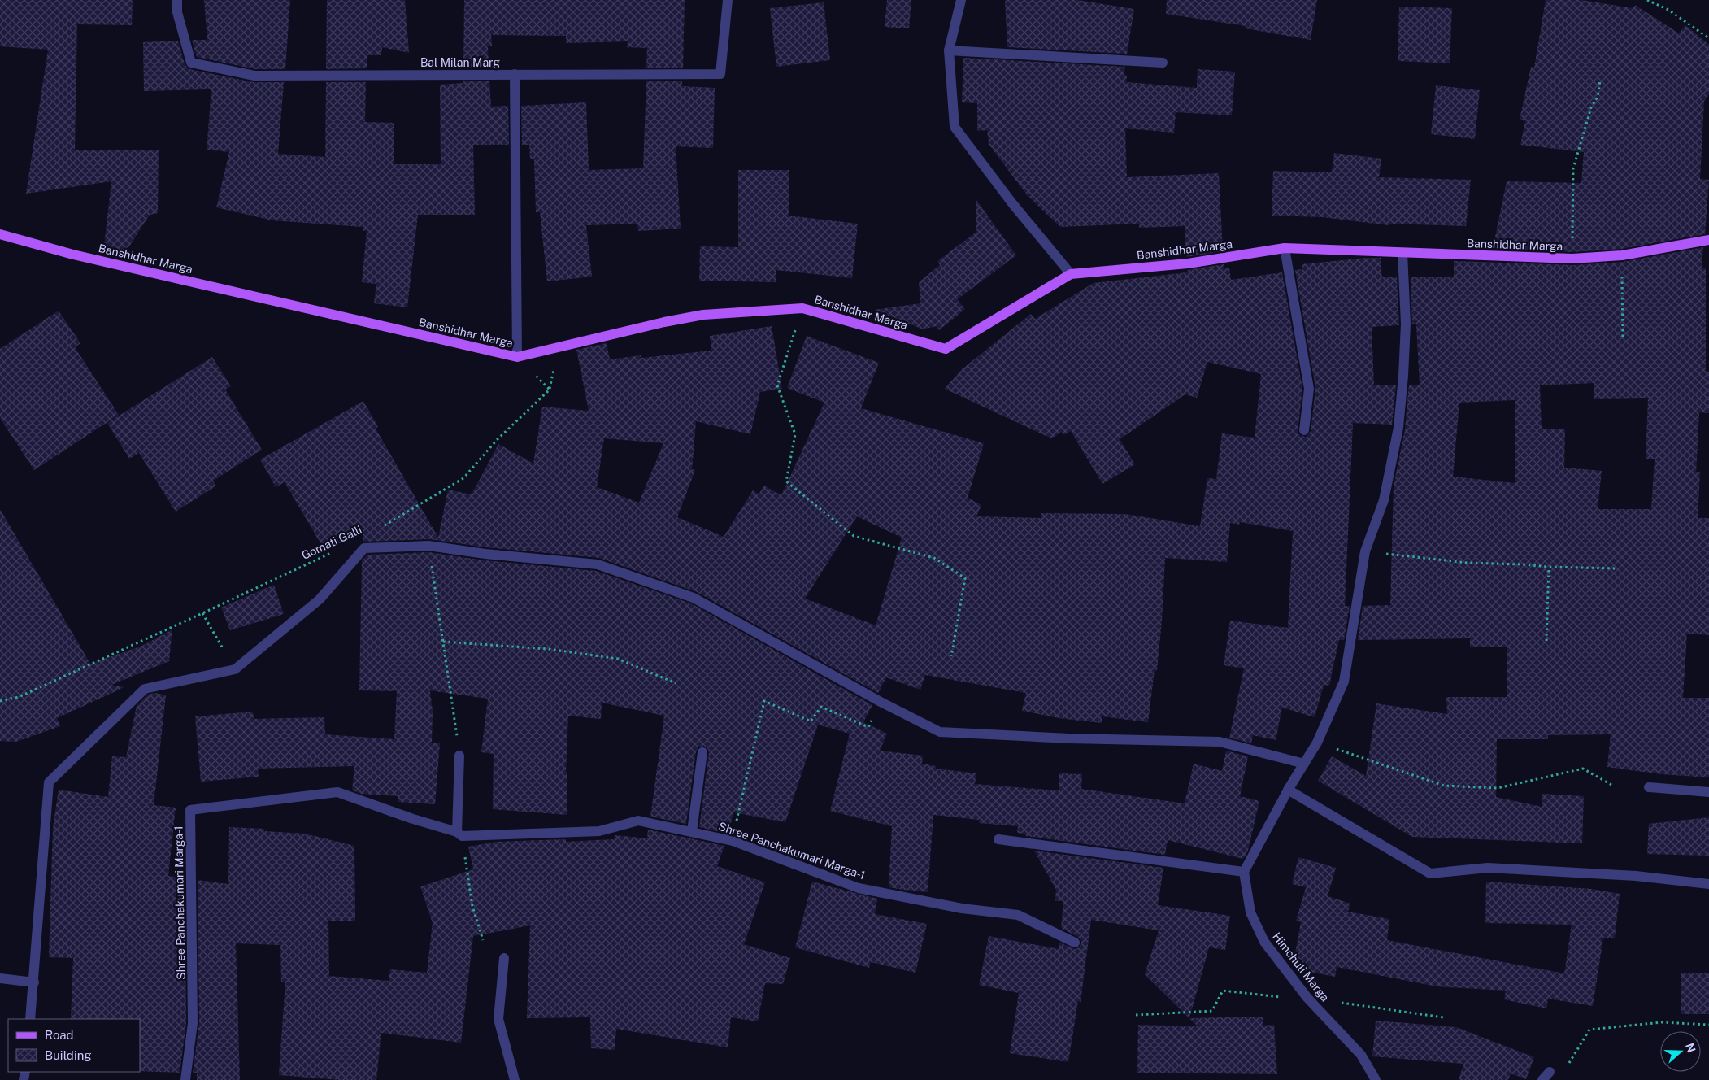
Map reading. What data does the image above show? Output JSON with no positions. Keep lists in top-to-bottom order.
{
  "streets": {
    "main road": ["Banshidhar Marga"],
    "street": ["Bal Milan Marg", "Shree Panchakumari Marga-1", "Himchuli Marga"],
    "path": ["Gomati Galli"]
  },
  "legend": ["Road", "Building"],
  "north": "right"
}
